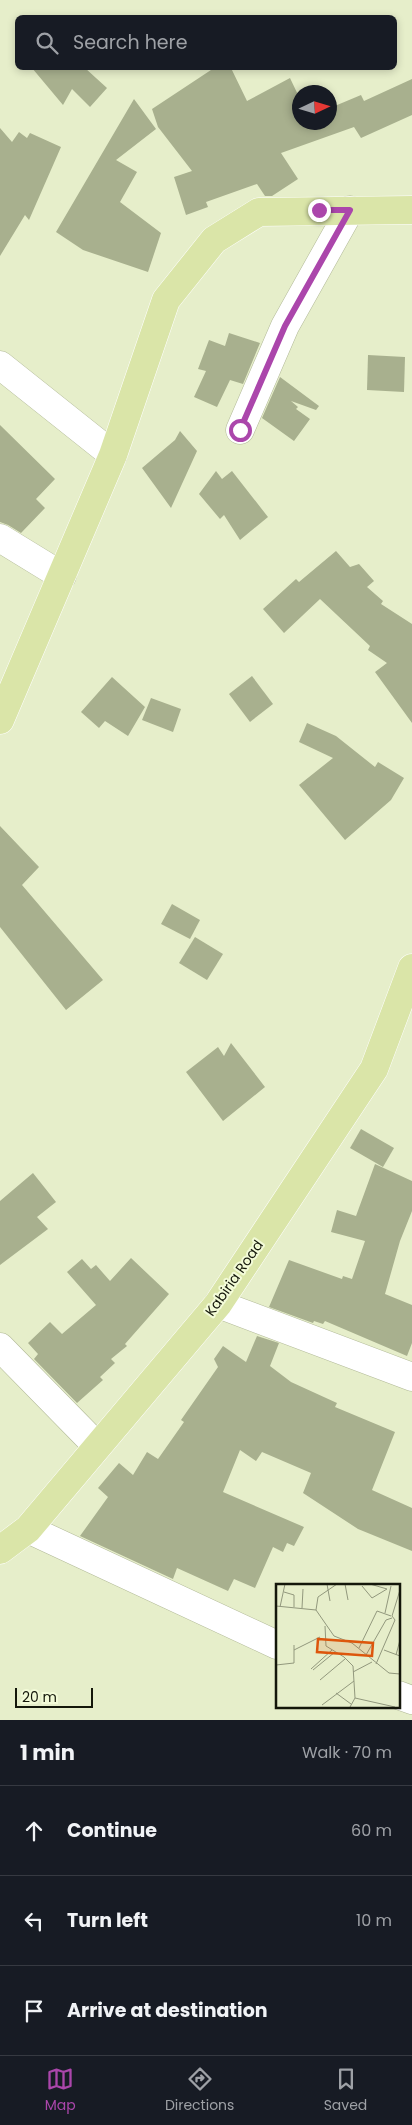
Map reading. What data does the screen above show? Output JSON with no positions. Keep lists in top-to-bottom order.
{
  "streets": {
    "main road": ["Kabiria Road"]
  },
  "scale_bar": "20 m",
  "north": "right",
  "page": {
    "search": "Search here",
    "scale": "20 m",
    "heading": ["1 min", "Walk · 70 m"],
    "list": [
      ["Continue", "60 m"],
      ["Turn left", "10 m"],
      "Arrive at destination"
    ],
    "nav": ["Map", "Directions", "Saved"]
  }
}
